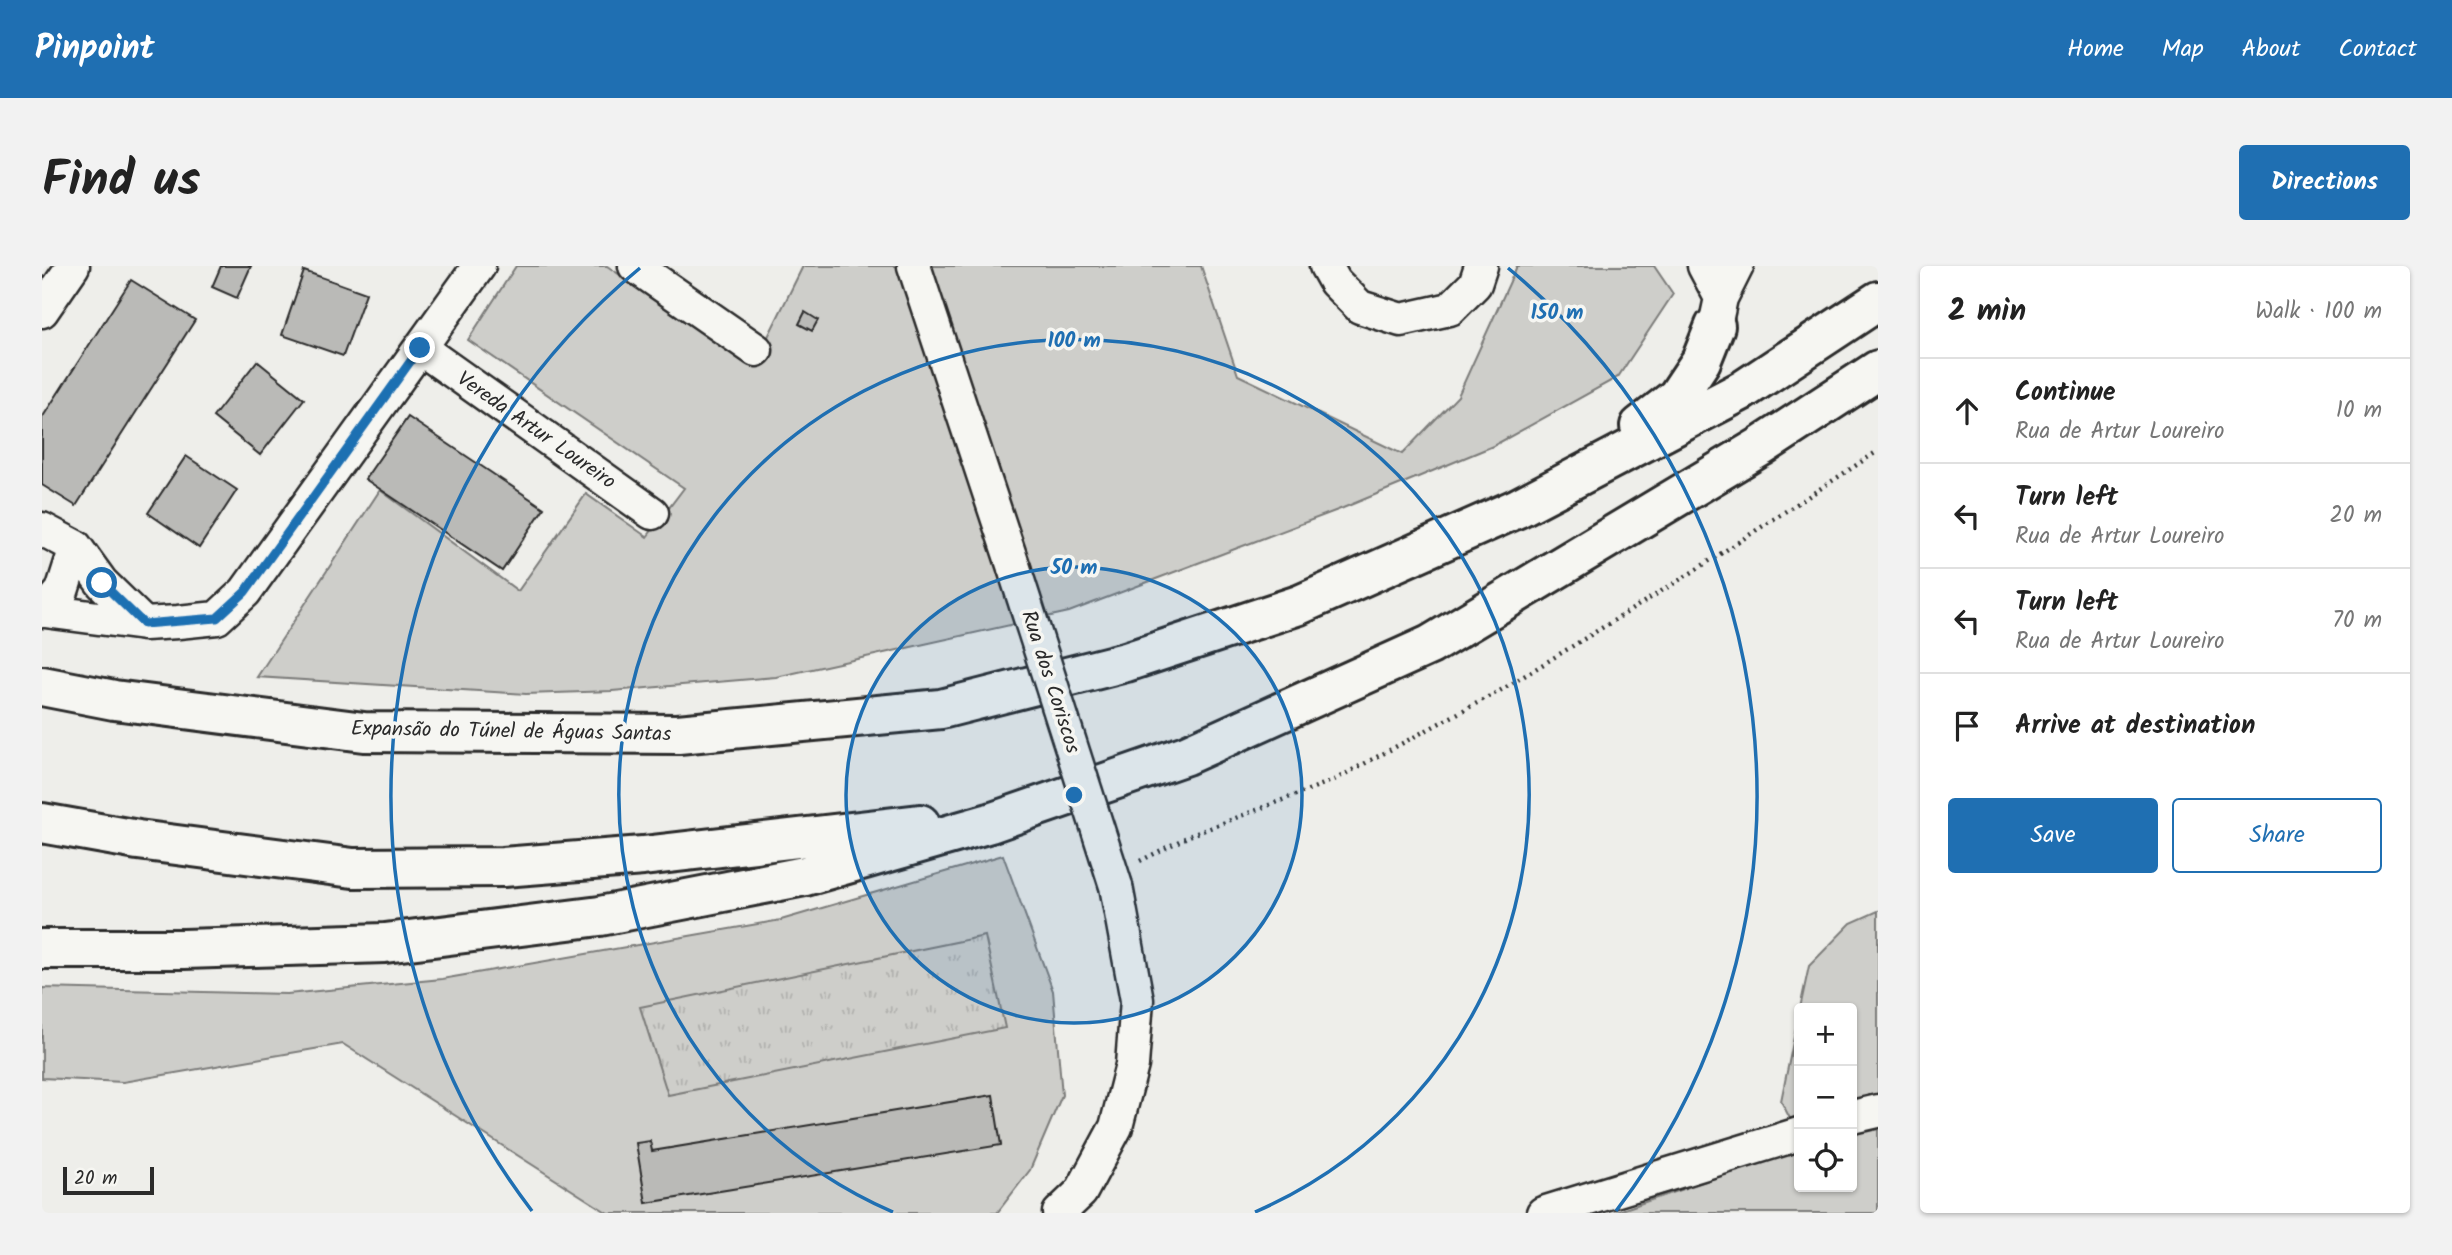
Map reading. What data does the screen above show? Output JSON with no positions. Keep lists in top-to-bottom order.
{
  "streets": {
    "highway": ["Expansão do Túnel de Águas Santas"],
    "street": ["Vereda Artur Loureiro", "Rua dos Coriscos"]
  },
  "scale_bar": "20 m",
  "page": {
    "header": "Pinpoint",
    "nav": [
      "Home",
      "Map",
      "About",
      "Contact"
    ],
    "title": "Find us",
    "buttons": [
      "Directions",
      ["Save", "Share"]
    ],
    "heading": ["2 min", "Walk · 100 m"],
    "list": [
      ["Continue", "Rua de Artur Loureiro", "10 m"],
      ["Turn left", "Rua de Artur Loureiro", "20 m"],
      ["Turn left", "Rua de Artur Loureiro", "70 m"],
      "Arrive at destination"
    ],
    "map_buttons": ["+", "−"],
    "scale": "20 m"
  },
  "rings": ["150 m", "100 m", "50 m"]
}
